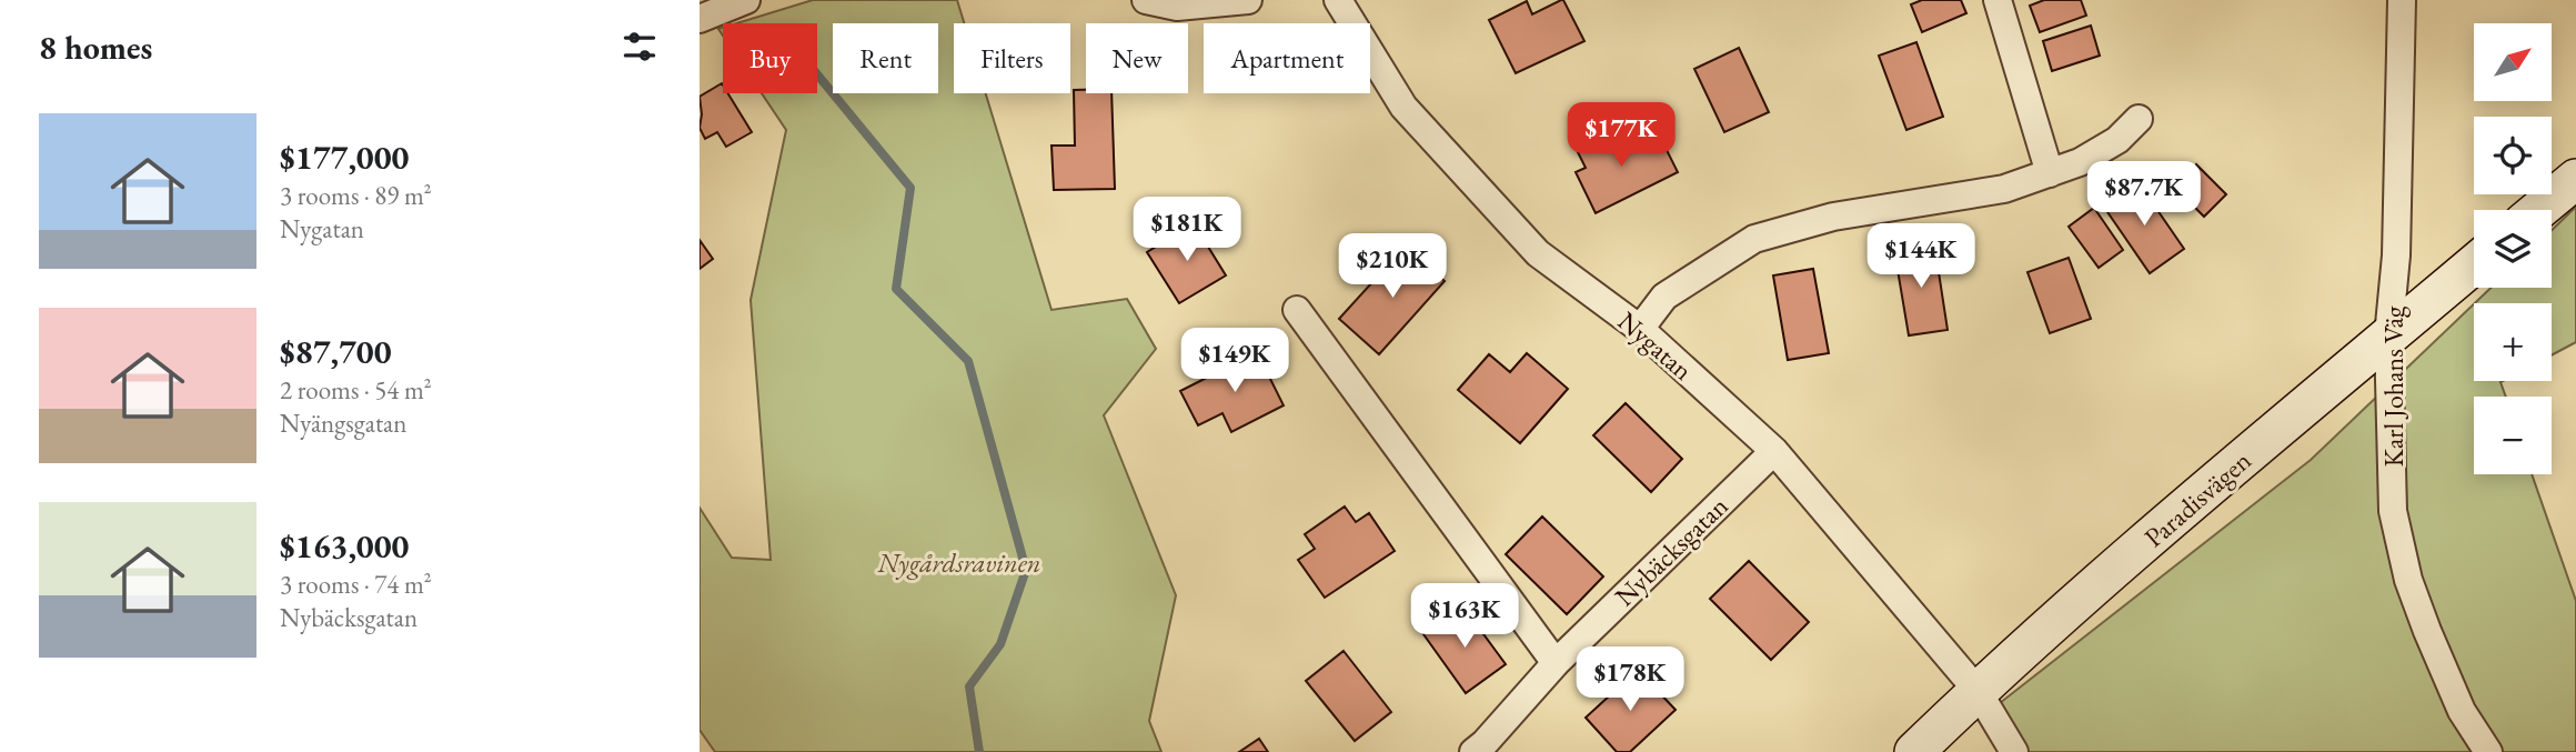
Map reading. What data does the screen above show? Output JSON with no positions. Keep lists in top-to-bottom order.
{
  "streets": {
    "street": [
      "Nygatan",
      "Karl Johans Väg",
      "Paradisvägen",
      "Nybäcksgatan"
    ]
  },
  "crossings": [
    ["Nygatan", "Paradisvägen"],
    ["Nygatan", "Nybäcksgatan"],
    ["Karl Johans Väg", "Paradisvägen"]
  ],
  "parks": ["Nygårdsravinen"],
  "north": "top right",
  "page": {
    "heading": "8 homes",
    "map_buttons": ["+", "−"],
    "chip": [
      "Buy",
      "Rent",
      "Filters",
      "New",
      "Apartment"
    ],
    "list": [
      {
        "name": "$177,000",
        "note": "3 rooms · 89 m² · Nygatan"
      },
      {
        "name": "$87,700",
        "note": "2 rooms · 54 m² · Nyängsgatan"
      },
      {
        "name": "$163,000",
        "note": "3 rooms · 74 m² · Nybäcksgatan"
      }
    ],
    "price": [
      "$177K",
      "$87.7K",
      "$181K",
      "$144K",
      "$210K",
      "$149K",
      "$163K",
      "$178K"
    ]
  }
}
